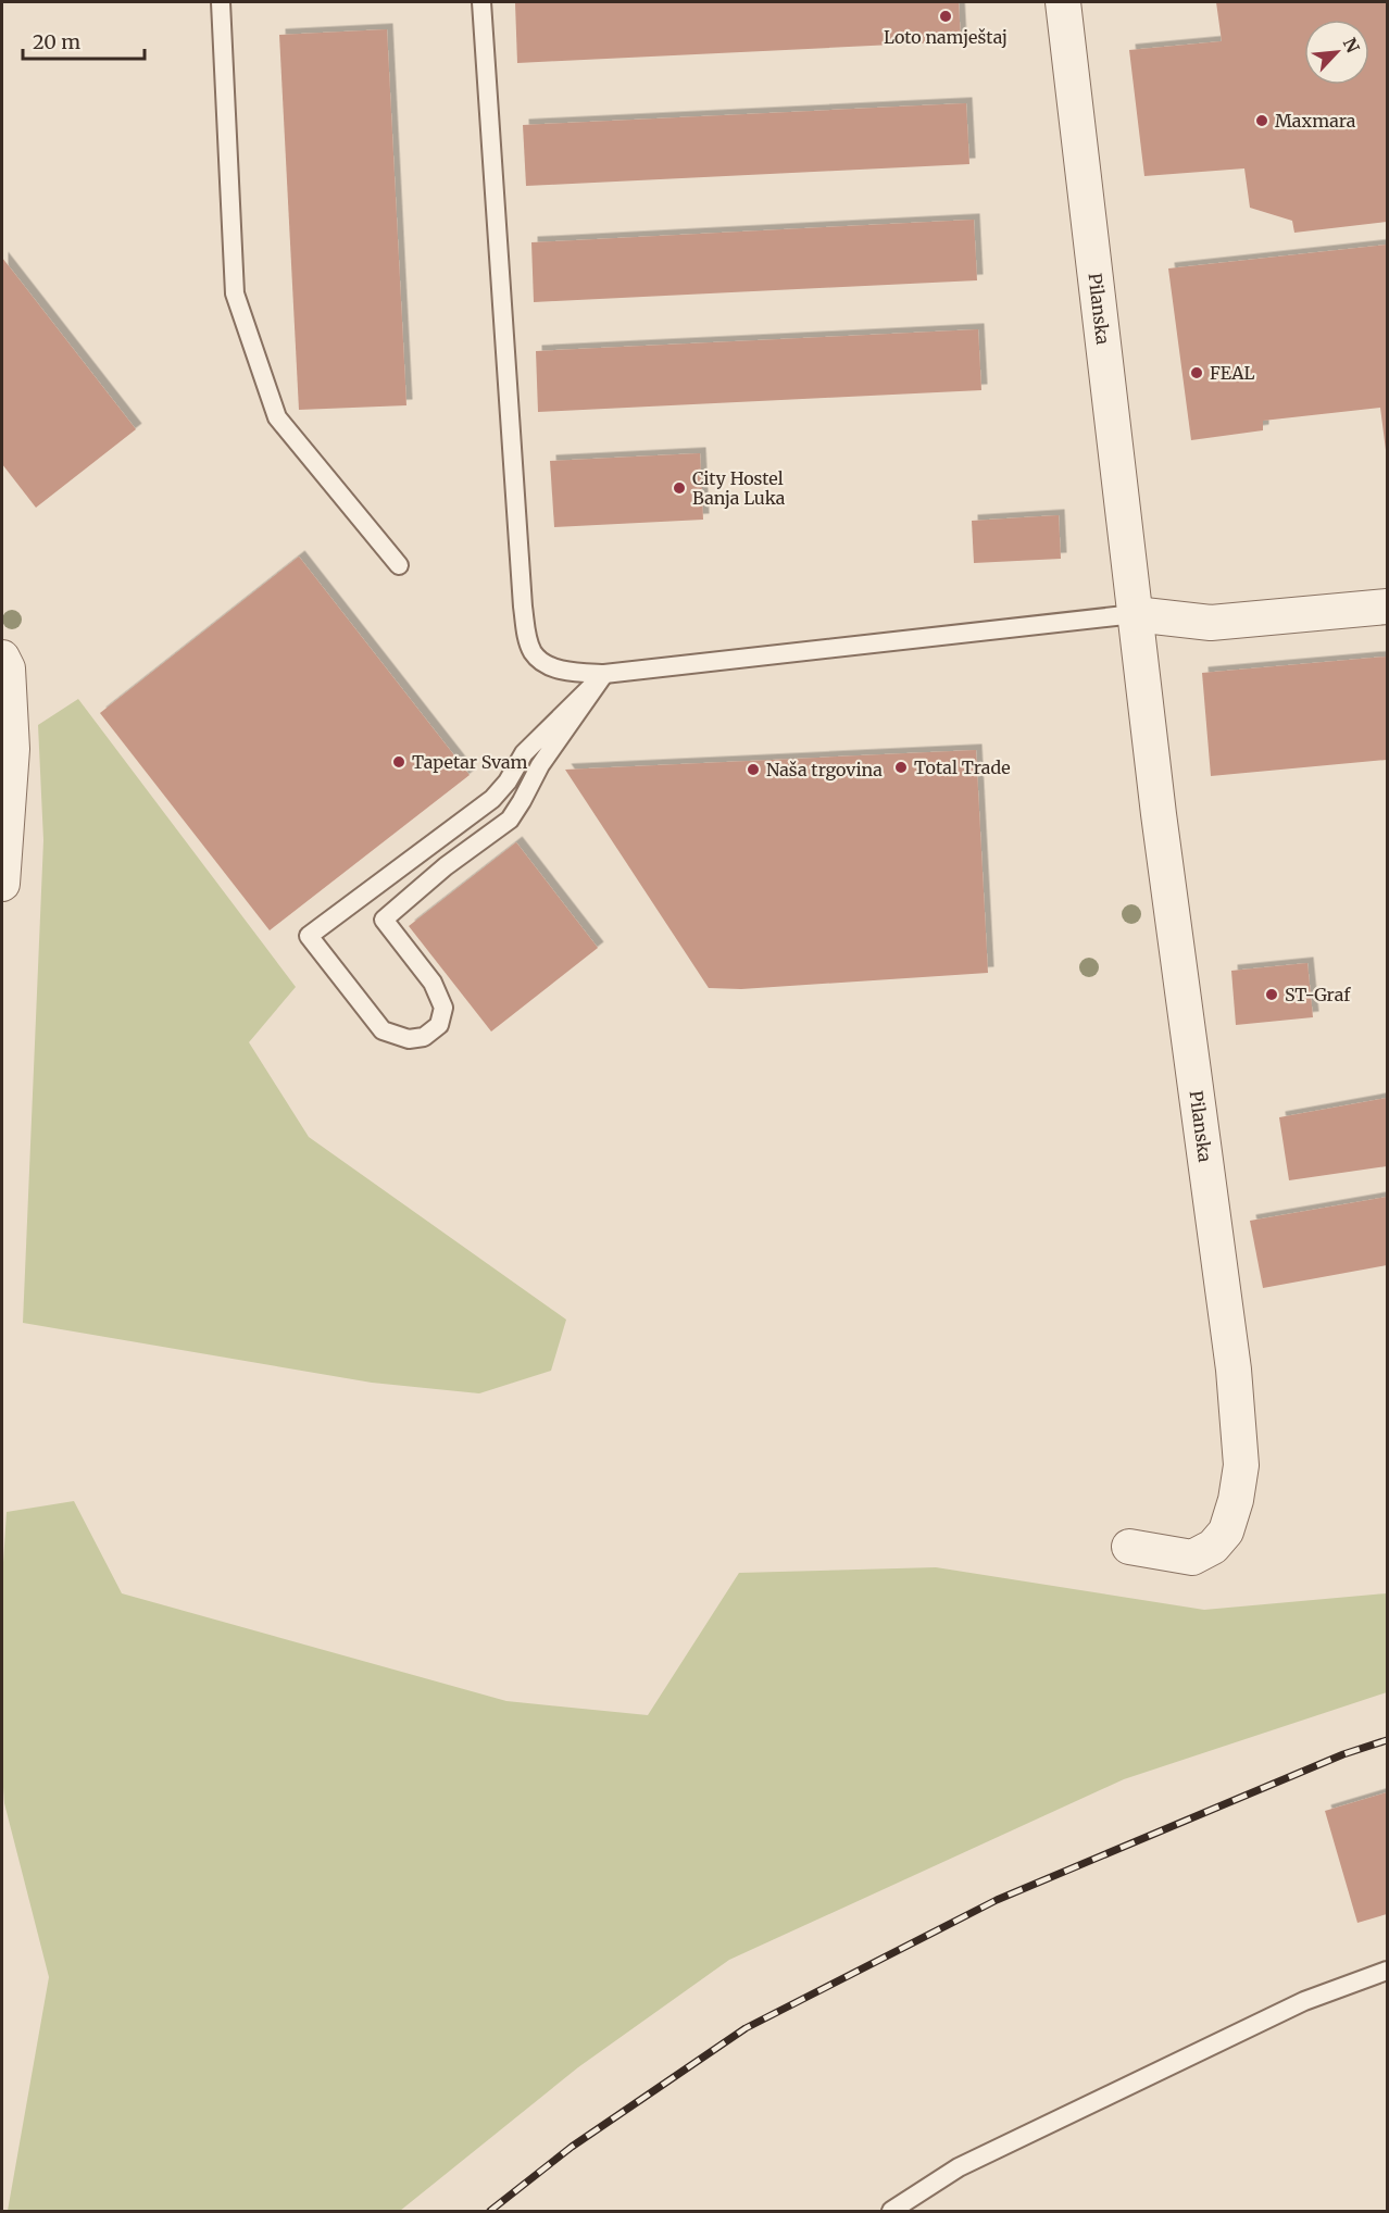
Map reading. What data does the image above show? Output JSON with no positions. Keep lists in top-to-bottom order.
{
  "streets": {
    "street": ["Pilanska"]
  },
  "places": [
    "Loto namještaj",
    "Maxmara",
    "FEAL",
    "City Hostel Banja Luka",
    "Tapetar Svam",
    "Total Trade",
    "Naša trgovina",
    "ST-Graf"
  ],
  "scale_bar": "20 m",
  "north": "top right"
}
